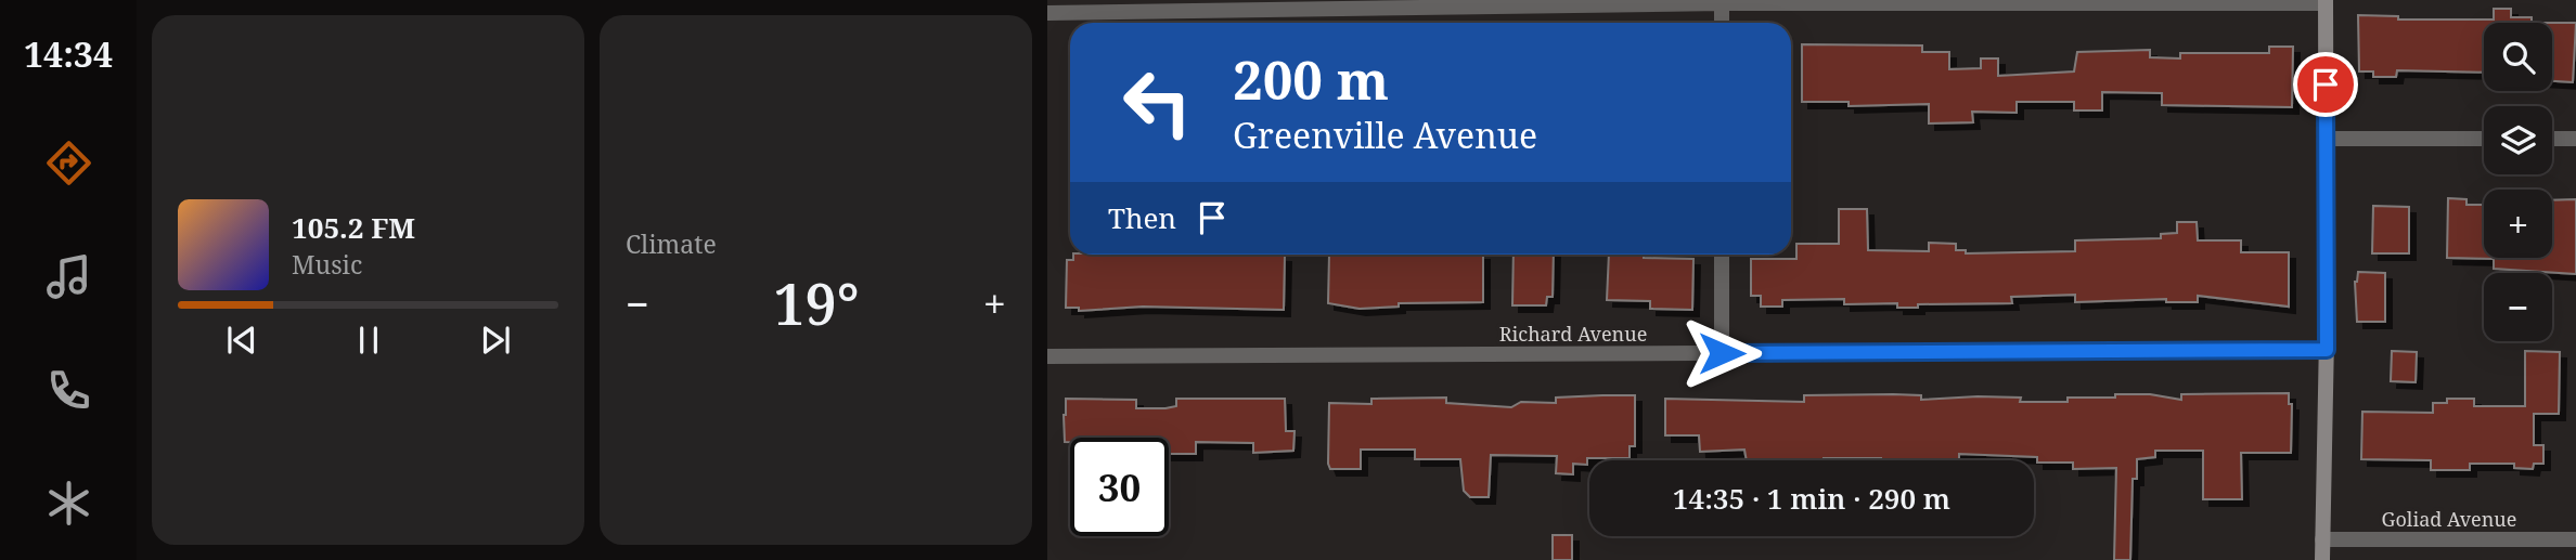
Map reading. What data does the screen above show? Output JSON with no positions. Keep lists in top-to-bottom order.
{
  "streets": {
    "street": ["Richard Avenue", "Goliad Avenue"]
  },
  "page": {
    "tabs": "14:34",
    "tile": "Climate",
    "map_buttons": ["+", "−"],
    "turn": ["200 m", "Greenville Avenue"],
    "then": "Then",
    "song": ["105.2 FM", "Music"],
    "heat": ["−", "19°", "+"],
    "limit": "30",
    "trip": "14:35 · 1 min · 290 m"
  }
}
